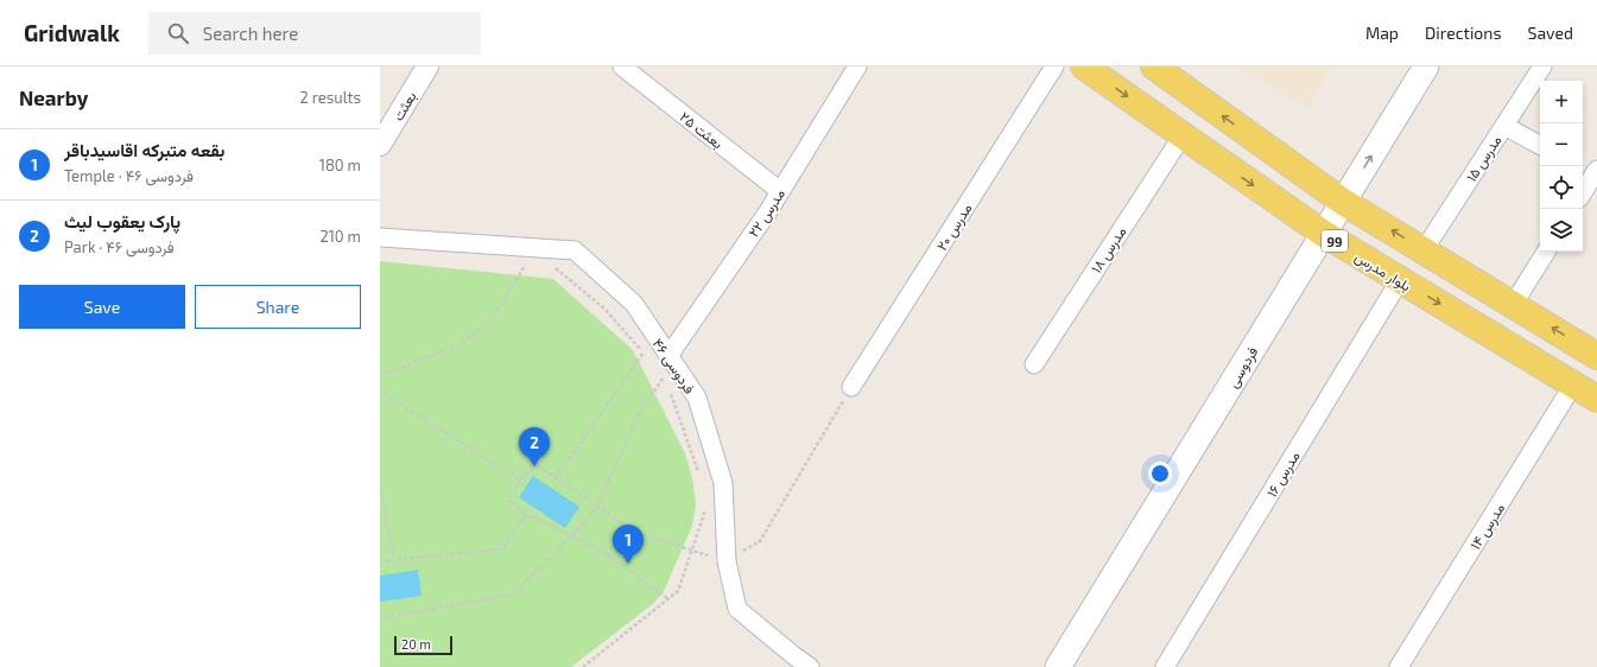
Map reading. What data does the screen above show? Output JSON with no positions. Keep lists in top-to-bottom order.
{
  "streets": {
    "main road": ["99", "بلوار مدرس", "فردوسی"],
    "street": [
      "بعثت",
      "بعثت ۲۵",
      "مدرس ۱۵",
      "مدرس ۲۲",
      "مدرس ۲۰",
      "مدرس ۱۸",
      "فردوسی ۴۶",
      "مدرس ۱۶",
      "مدرس ۱۴"
    ]
  },
  "crossings": [
    ["بعثت ۲۵", "مدرس ۲۲"],
    ["مدرس ۲۲", "فردوسی ۴۶"],
    ["مدرس ۱۸", "بلوار مدرس"],
    ["بلوار مدرس", "فردوسی"],
    ["بلوار مدرس", "مدرس ۱۶"],
    ["بلوار مدرس", "مدرس ۱۴"]
  ],
  "scale_bar": "20 m",
  "page": {
    "header": "Gridwalk",
    "search": "Search here",
    "nav": ["Map", "Directions", "Saved"],
    "heading": ["Nearby", "2 results"],
    "map_buttons": ["+", "−"],
    "list": [
      {
        "mark": "1",
        "name": "بقعه متبرکه اقاسیدباقر",
        "note": "Temple · فردوسی ۴۶",
        "value": "180 m"
      },
      {
        "mark": "2",
        "name": "پارک یعقوب لیث",
        "note": "Park · فردوسی ۴۶",
        "value": "210 m"
      }
    ],
    "buttons": ["Save", "Share"],
    "pins": ["2", "1"],
    "scale": "20 m"
  }
}
